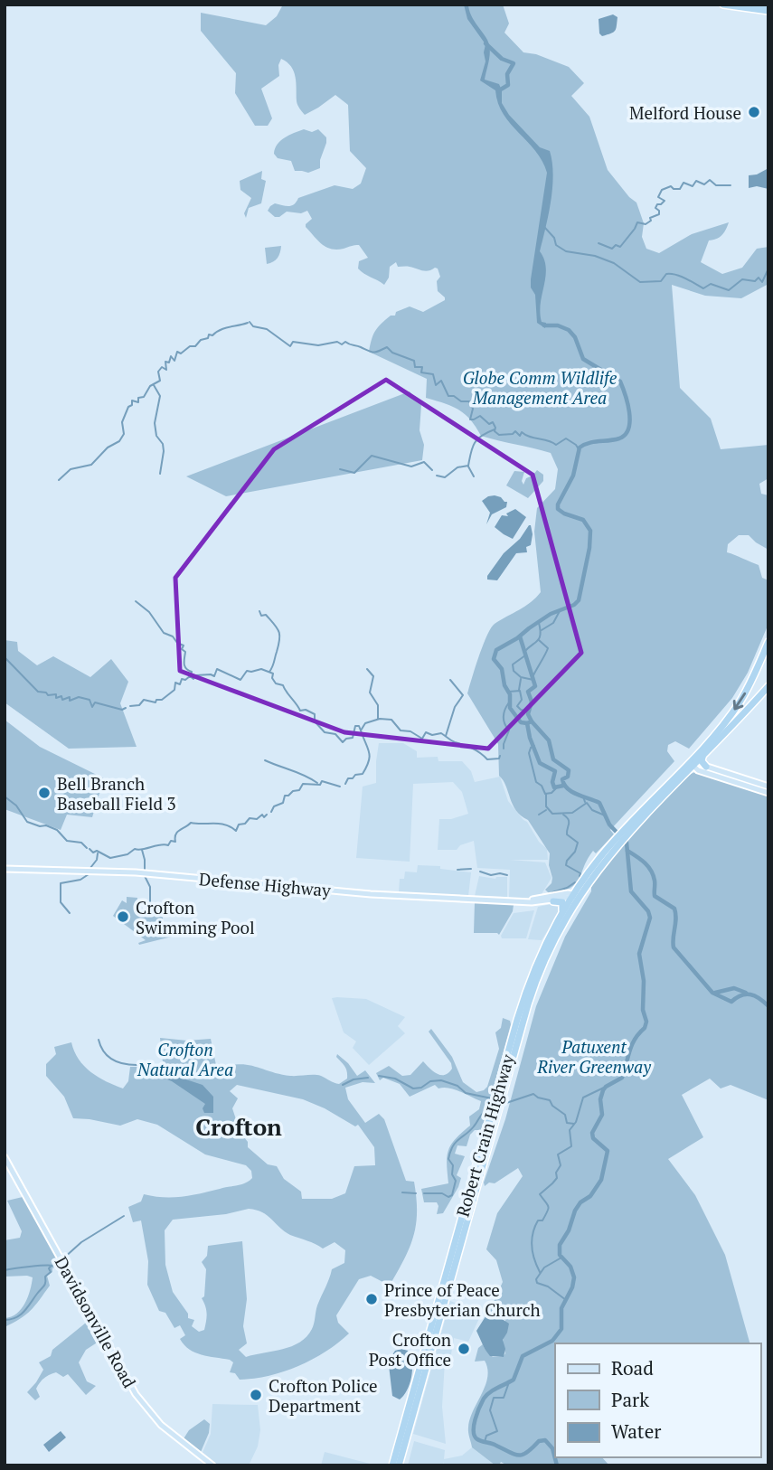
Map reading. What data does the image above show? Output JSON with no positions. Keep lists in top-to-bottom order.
{
  "streets": {
    "highway": ["Robert Crain Highway"],
    "main road": ["Defense Highway", "Davidsonville Road"]
  },
  "crossings": [
    ["Defense Highway", "Robert Crain Highway"]
  ],
  "districts": ["Crofton"],
  "parks": ["Globe Comm Wildlife Management Area", "Patuxent River Greenway", "Crofton Natural Area"],
  "places": [
    "Melford House",
    "Bell Branch Baseball Field 3",
    "Crofton Swimming Pool",
    "Prince of Peace Presbyterian Church",
    "Crofton Post Office",
    "Crofton Police Department"
  ],
  "legend": ["Road", "Park", "Water"]
}
